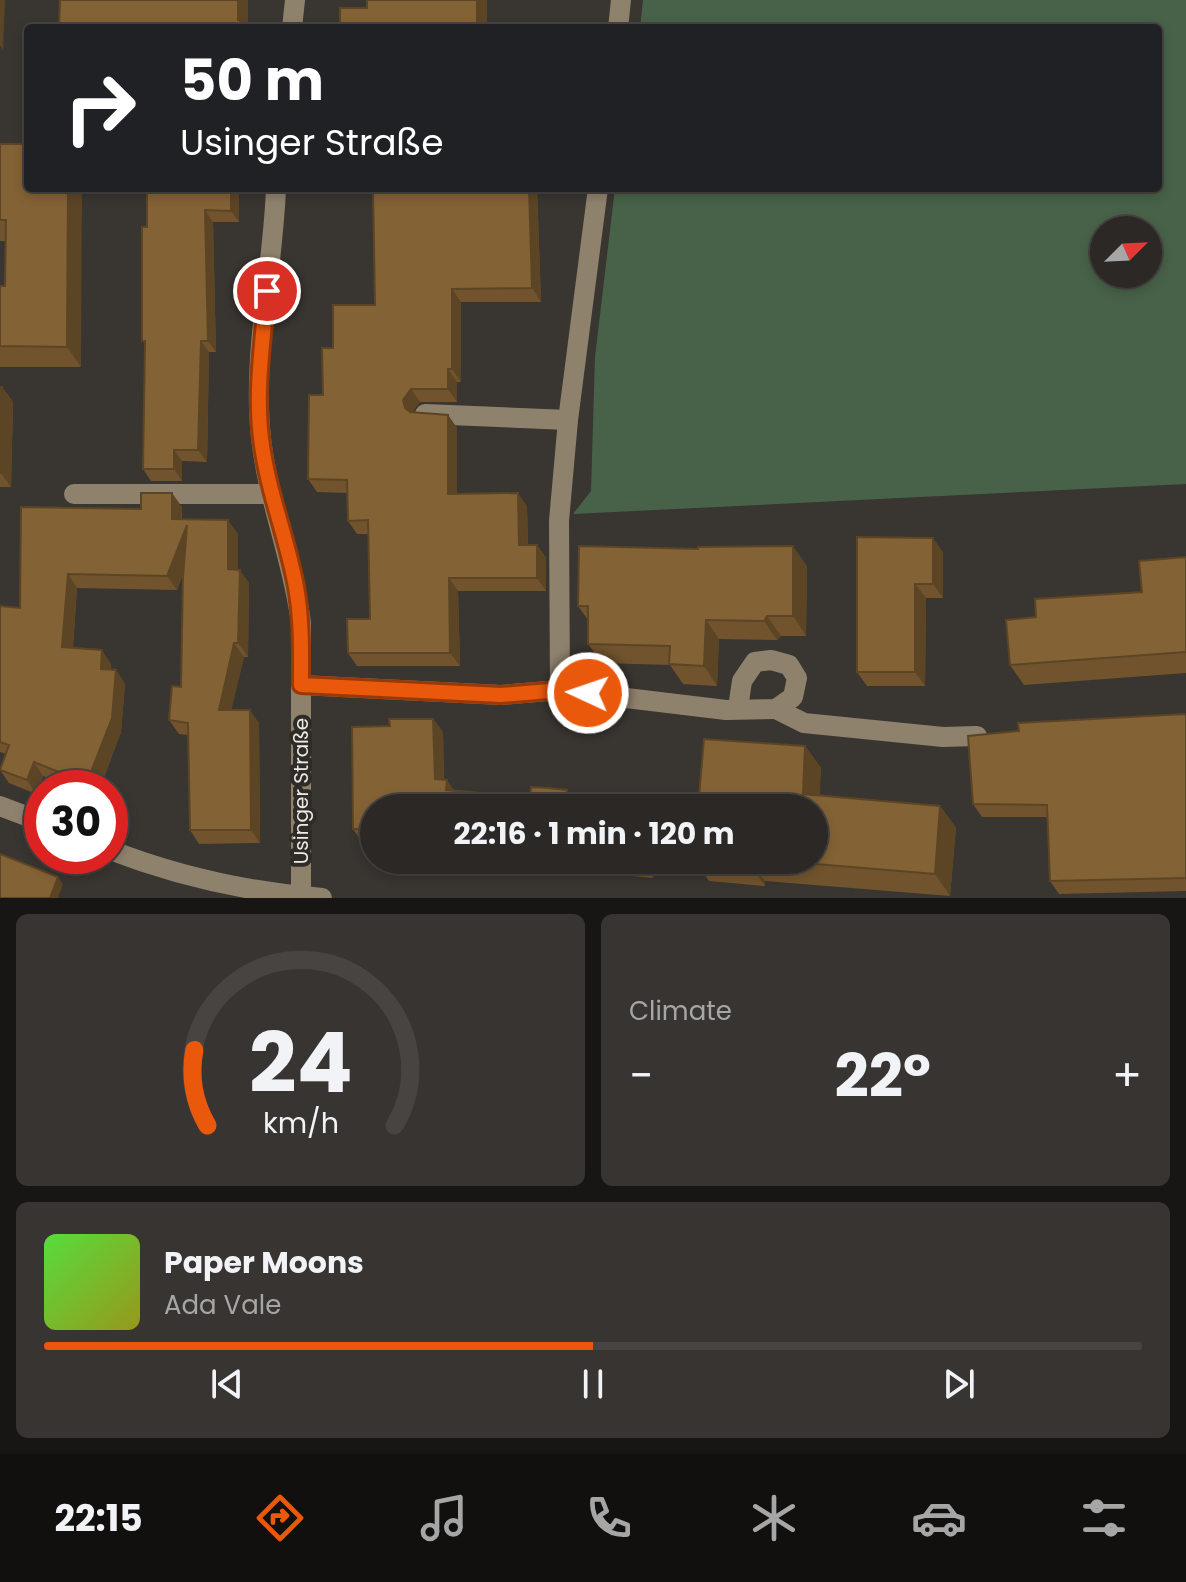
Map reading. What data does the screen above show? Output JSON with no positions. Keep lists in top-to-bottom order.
{
  "streets": {
    "street": ["Usinger Straße"]
  },
  "north": "top right",
  "page": {
    "turn": ["50 m", "Usinger Straße"],
    "limit": "30",
    "trip": "22:16 · 1 min · 120 m",
    "tile": "Climate",
    "heat": ["−", "22°", "+"],
    "song": ["Paper Moons", "Ada Vale"],
    "tabs": "22:15",
    "gauge": ["24", "km/h"]
  }
}
